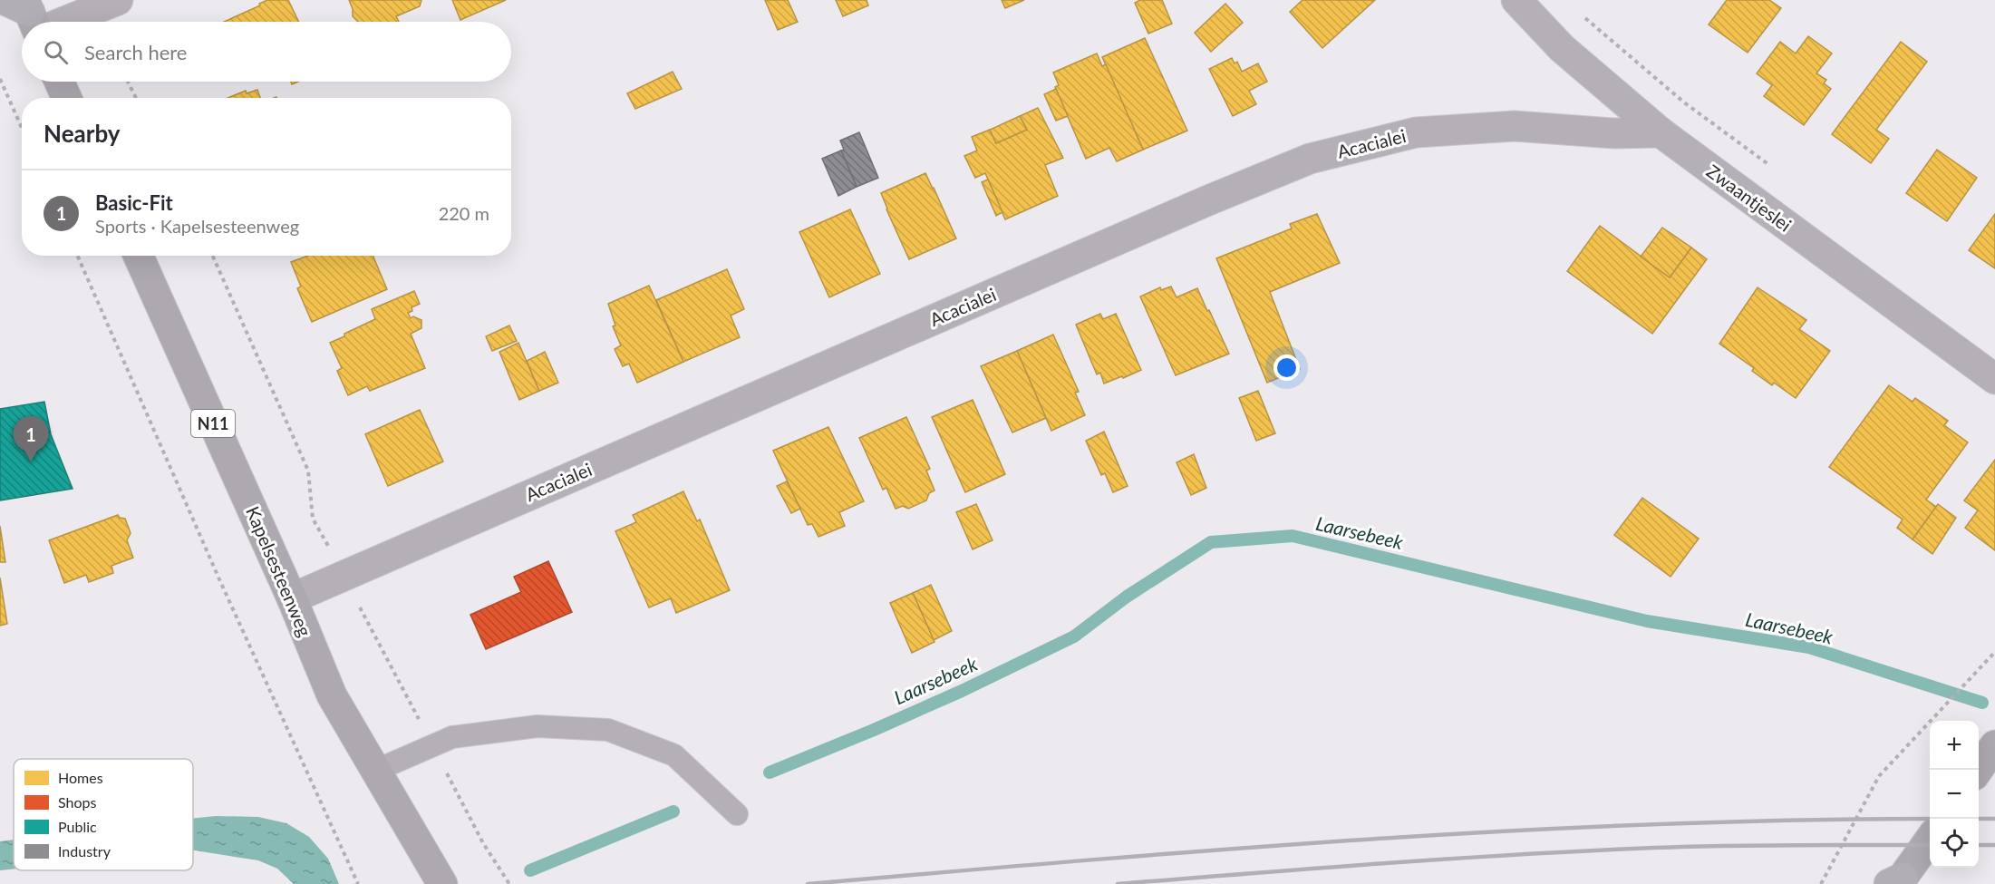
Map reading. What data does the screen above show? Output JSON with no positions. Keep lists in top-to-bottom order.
{
  "streets": {
    "main road": ["N11", "Kapelsesteenweg"],
    "street": ["Acacialei", "Zwaantjeslei"]
  },
  "crossings": [
    ["Acacialei", "Zwaantjeslei"],
    ["Acacialei", "Kapelsesteenweg"]
  ],
  "water": ["Laarsebeek"],
  "legend": [
    "Homes",
    "Shops",
    "Public",
    "Industry"
  ],
  "page": {
    "search": "Search here",
    "heading": "Nearby",
    "list": [
      {
        "mark": "1",
        "name": "Basic-Fit",
        "note": "Sports · Kapelsesteenweg",
        "value": "220 m"
      }
    ],
    "pins": "1",
    "map_buttons": ["+", "−"]
  }
}
